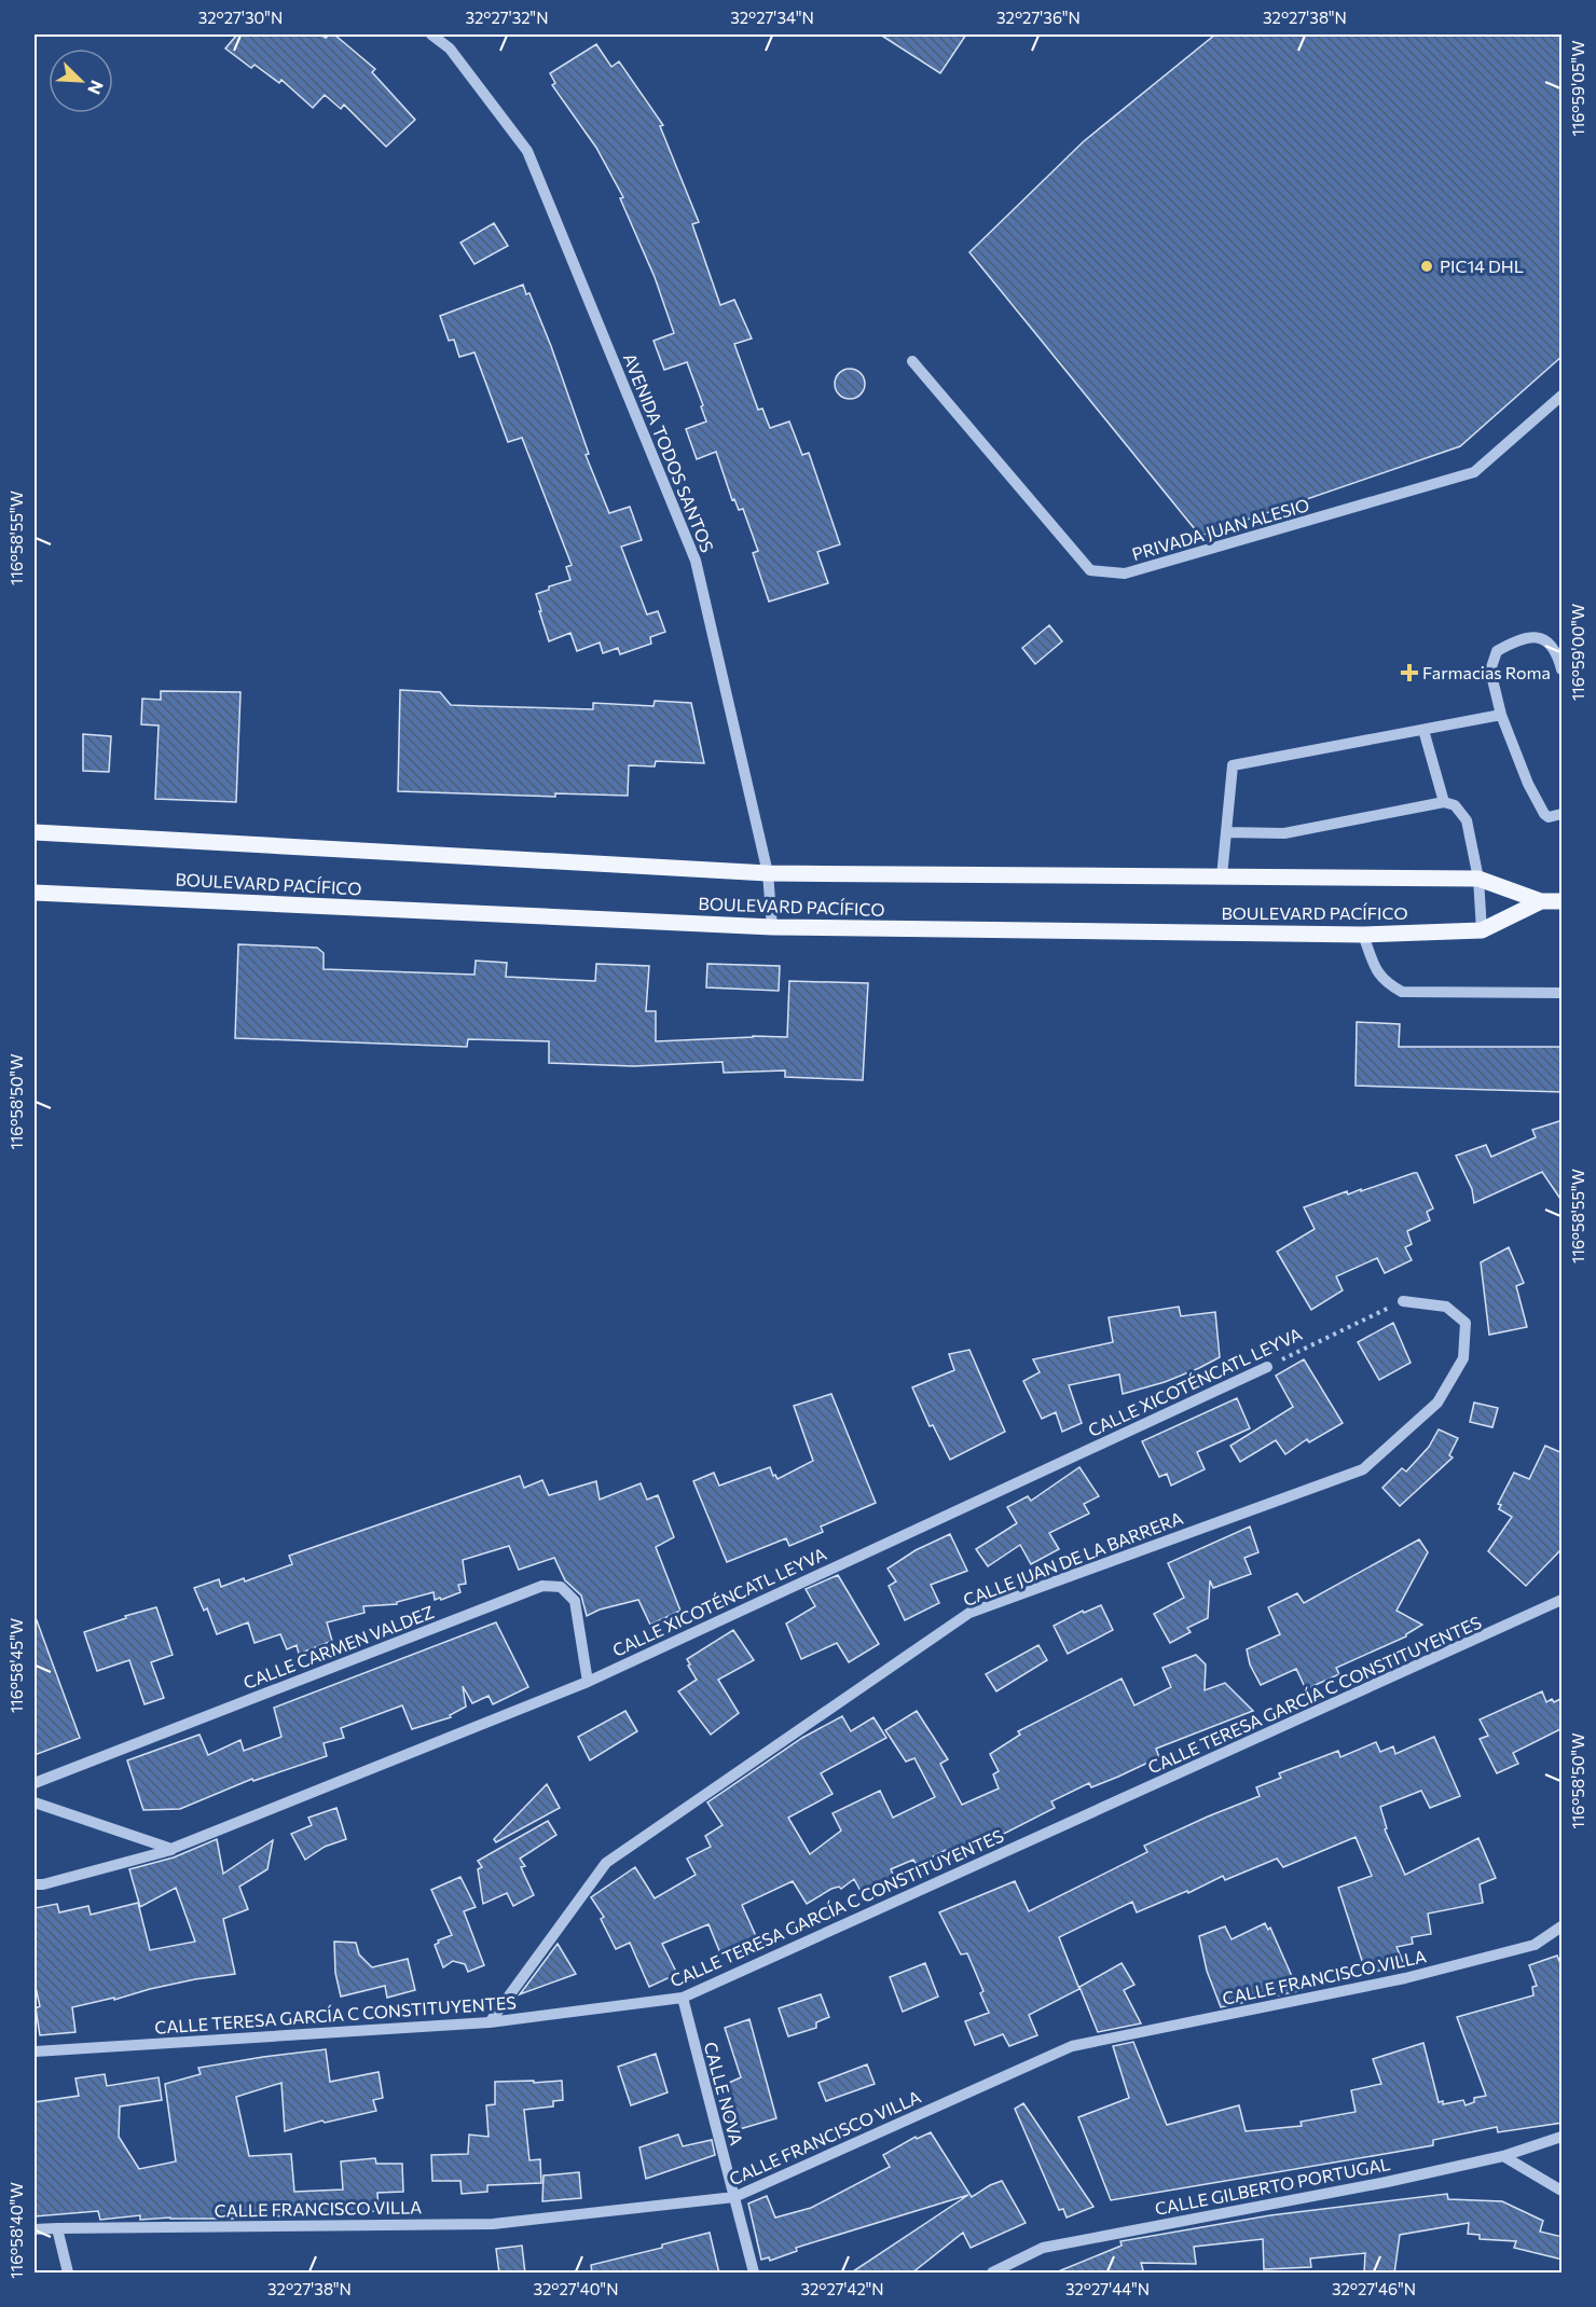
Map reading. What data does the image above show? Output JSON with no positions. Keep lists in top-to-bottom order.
{
  "streets": {
    "main road": ["BOULEVARD PACÍFICO"],
    "street": [
      "AVENIDA TODOS SANTOS",
      "PRIVADA JUAN ALESIO",
      "CALLE XICOTÉNCATL LEYVA",
      "CALLE JUAN DE LA BARRERA",
      "CALLE CARMEN VALDEZ",
      "CALLE TERESA GARCÍA C CONSTITUYENTES",
      "CALLE FRANCISCO VILLA",
      "CALLE NOVA",
      "CALLE GILBERTO PORTUGAL"
    ]
  },
  "crossings": [
    ["AVENIDA TODOS SANTOS", "BOULEVARD PACÍFICO"],
    ["CALLE XICOTÉNCATL LEYVA", "CALLE JUAN DE LA BARRERA"],
    ["CALLE XICOTÉNCATL LEYVA", "CALLE CARMEN VALDEZ"],
    ["CALLE JUAN DE LA BARRERA", "CALLE TERESA GARCÍA C CONSTITUYENTES"],
    ["CALLE TERESA GARCÍA C CONSTITUYENTES", "CALLE NOVA"],
    ["CALLE FRANCISCO VILLA", "CALLE NOVA"]
  ],
  "places": {
    "other": ["PIC14 DHL"],
    "health": ["Farmacias Roma"]
  },
  "north": "bottom right",
  "coordinates": [
    "32°27'30\"N",
    "32°27'32\"N",
    "32°27'34\"N",
    "32°27'36\"N",
    "32°27'38\"N",
    "116°59'05\"W",
    "116°58'55\"W",
    "116°59'00\"W",
    "116°58'50\"W",
    "116°58'45\"W",
    "116°58'40\"W",
    "32°27'40\"N",
    "32°27'42\"N",
    "32°27'44\"N",
    "32°27'46\"N"
  ]
}
